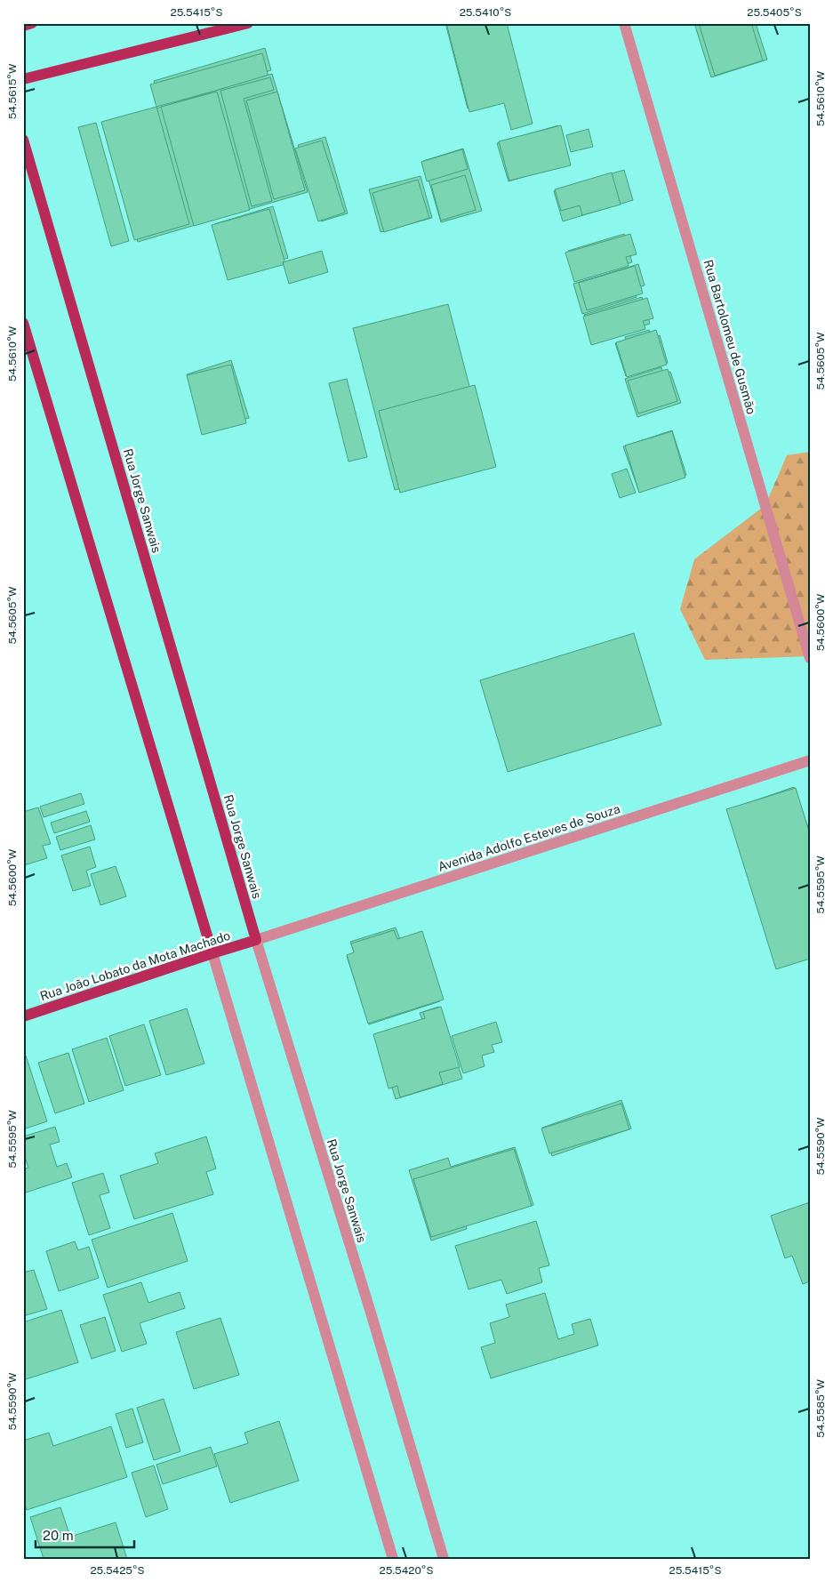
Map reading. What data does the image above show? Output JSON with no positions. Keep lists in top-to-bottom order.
{
  "streets": {
    "main road": ["Rua Jorge Sanwais", "Rua João Lobato da Mota Machado"],
    "street": ["Rua Bartolomeu de Gusmão", "Avenida Adolfo Esteves de Souza"]
  },
  "crossings": [
    ["Rua Jorge Sanwais", "Avenida Adolfo Esteves de Souza"],
    ["Rua Jorge Sanwais", "Rua João Lobato da Mota Machado"],
    ["Avenida Adolfo Esteves de Souza", "Rua João Lobato da Mota Machado"]
  ],
  "scale_bar": "20 m",
  "coordinates": [
    "25.5415°S",
    "25.5410°S",
    "25.5405°S",
    "54.5615°W",
    "54.5610°W",
    "54.5605°W",
    "54.5600°W",
    "54.5595°W",
    "54.5590°W",
    "54.5585°W",
    "25.5425°S",
    "25.5420°S"
  ]
}
